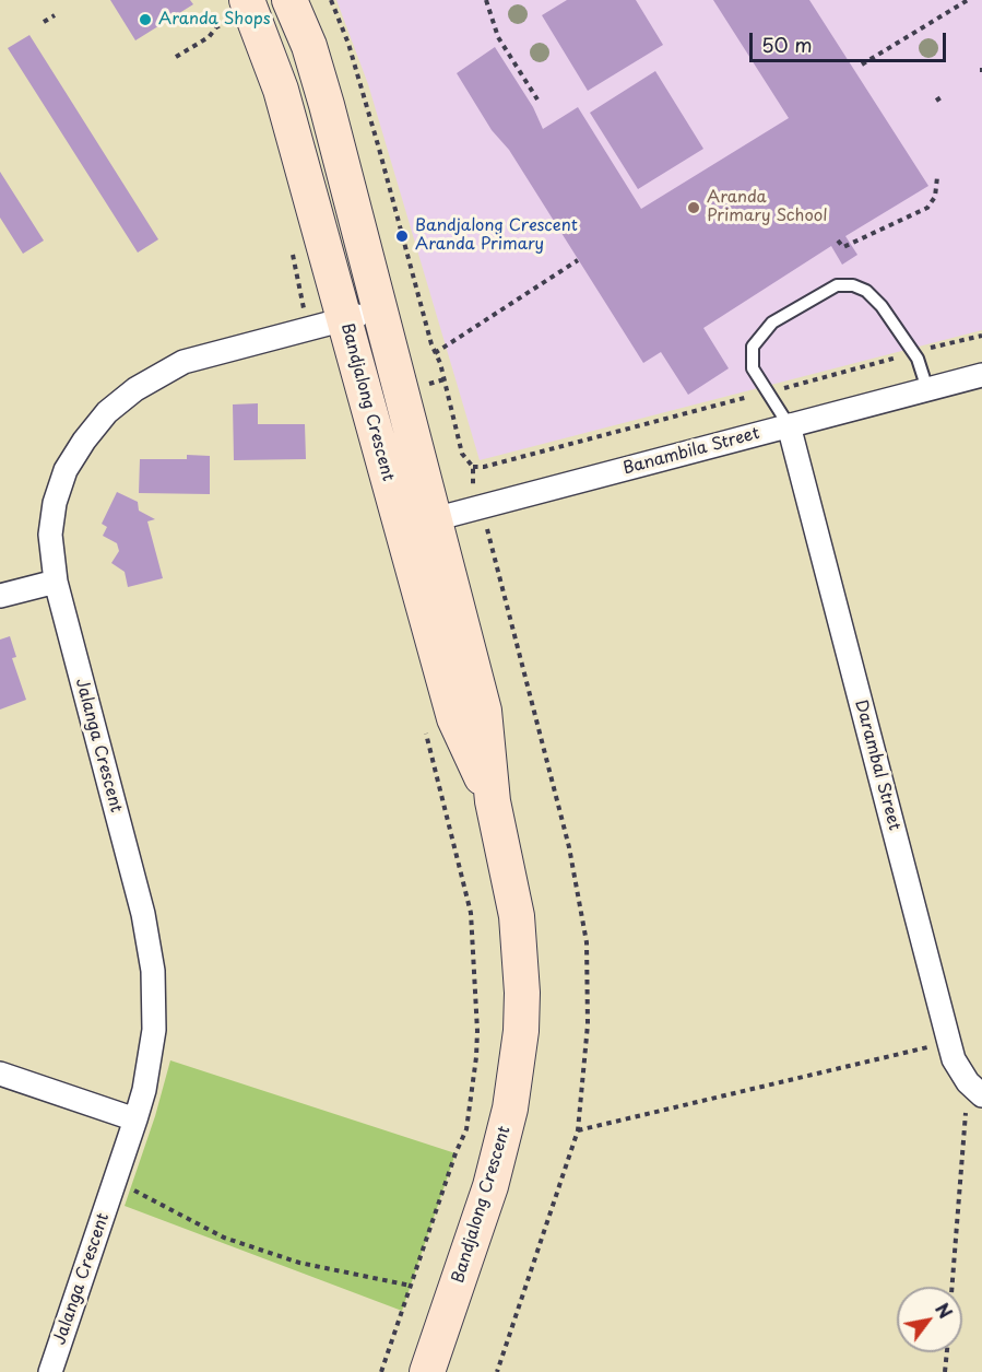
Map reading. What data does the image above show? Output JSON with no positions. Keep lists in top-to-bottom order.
{
  "streets": {
    "street": [
      "Bandjalong Crescent",
      "Banambila Street",
      "Jalanga Crescent",
      "Darambal Street"
    ]
  },
  "crossings": [
    ["Bandjalong Crescent", "Banambila Street"],
    ["Bandjalong Crescent", "Jalanga Crescent"],
    ["Banambila Street", "Darambal Street"]
  ],
  "places": ["Aranda Shops", "Aranda Primary School", "Bandjalong Crescent Aranda Primary"],
  "scale_bar": "50 m",
  "north": "top right"
}
